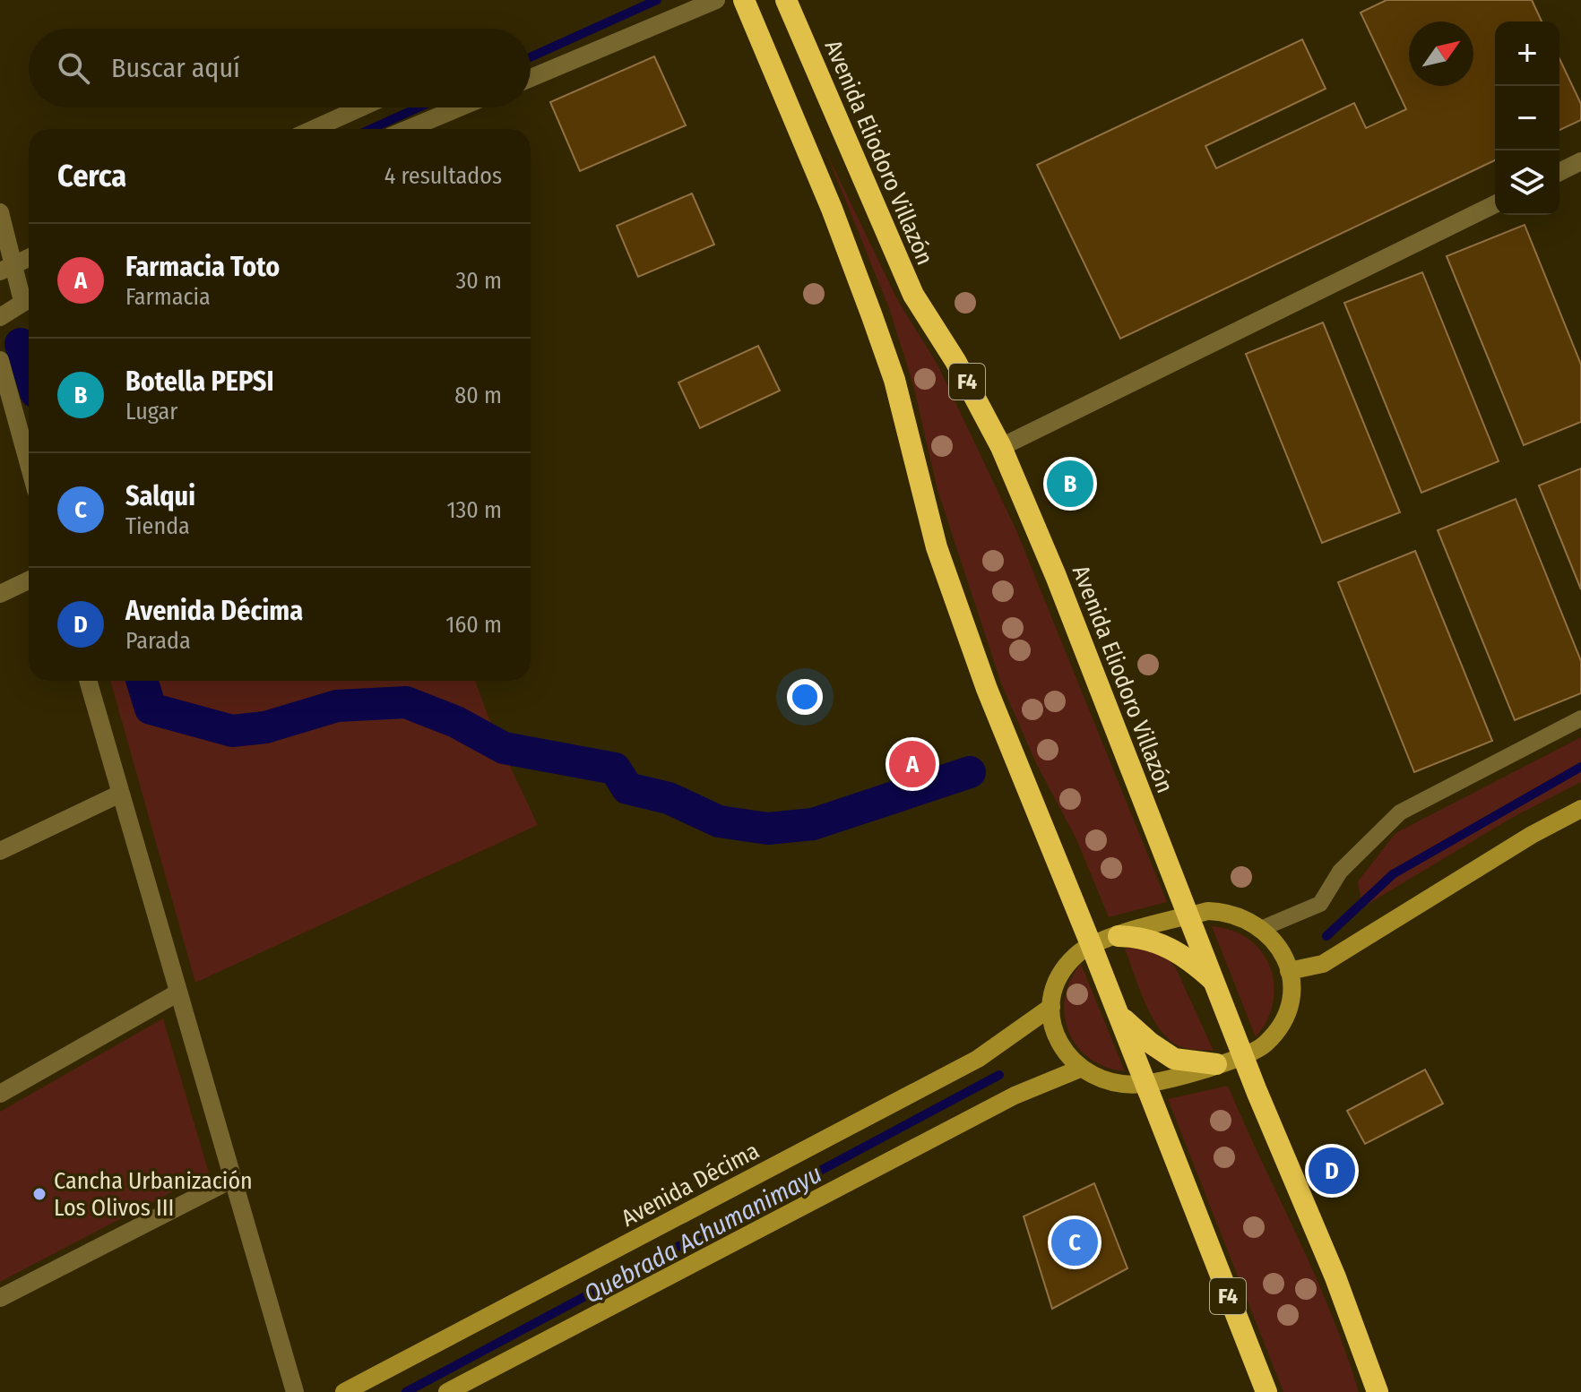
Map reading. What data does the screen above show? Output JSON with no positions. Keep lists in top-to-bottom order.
{
  "streets": {
    "highway": ["Avenida Eliodoro Villazón", "F4"],
    "main road": ["Avenida Décima"]
  },
  "water": ["Quebrada Achumanimayu"],
  "places": ["Cancha Urbanización Los Olivos III"],
  "north": "top right",
  "page": {
    "map_buttons": ["+", "−"],
    "search": "Buscar aquí",
    "heading": ["Cerca", "4 resultados"],
    "list": [
      {
        "mark": "A",
        "name": "Farmacia Toto",
        "note": "Farmacia",
        "value": "30 m"
      },
      {
        "mark": "B",
        "name": "Botella PEPSI",
        "note": "Lugar",
        "value": "80 m"
      },
      {
        "mark": "C",
        "name": "Salqui",
        "note": "Tienda",
        "value": "130 m"
      },
      {
        "mark": "D",
        "name": "Avenida Décima",
        "note": "Parada",
        "value": "160 m"
      }
    ],
    "pins": [
      "B",
      "A",
      "D",
      "C"
    ]
  }
}
